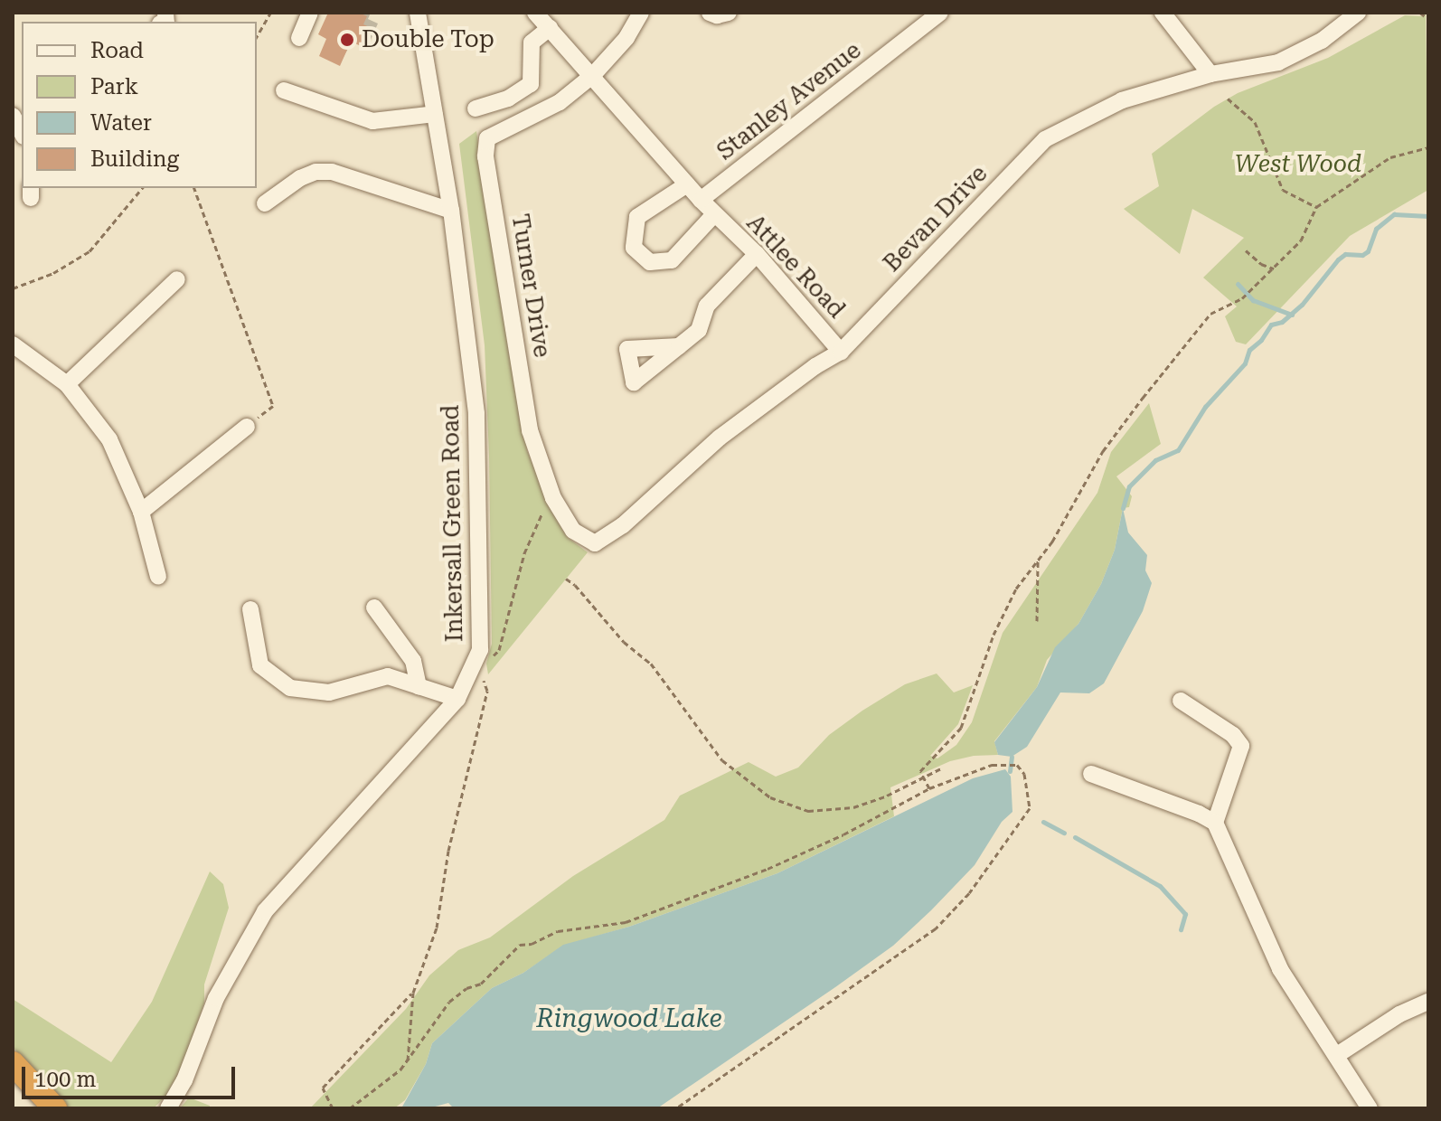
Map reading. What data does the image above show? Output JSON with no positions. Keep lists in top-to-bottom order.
{
  "streets": {
    "street": [
      "Stanley Avenue",
      "Bevan Drive",
      "Attlee Road",
      "Turner Drive",
      "Inkersall Green Road"
    ]
  },
  "crossings": [
    ["Stanley Avenue", "Attlee Road"],
    ["Bevan Drive", "Attlee Road"],
    ["Bevan Drive", "Turner Drive"],
    ["Attlee Road", "Turner Drive"]
  ],
  "water": ["Ringwood Lake"],
  "parks": ["West Wood"],
  "places": ["Double Top"],
  "legend": [
    "Road",
    "Park",
    "Water",
    "Building"
  ],
  "scale_bar": "100 m"
}
